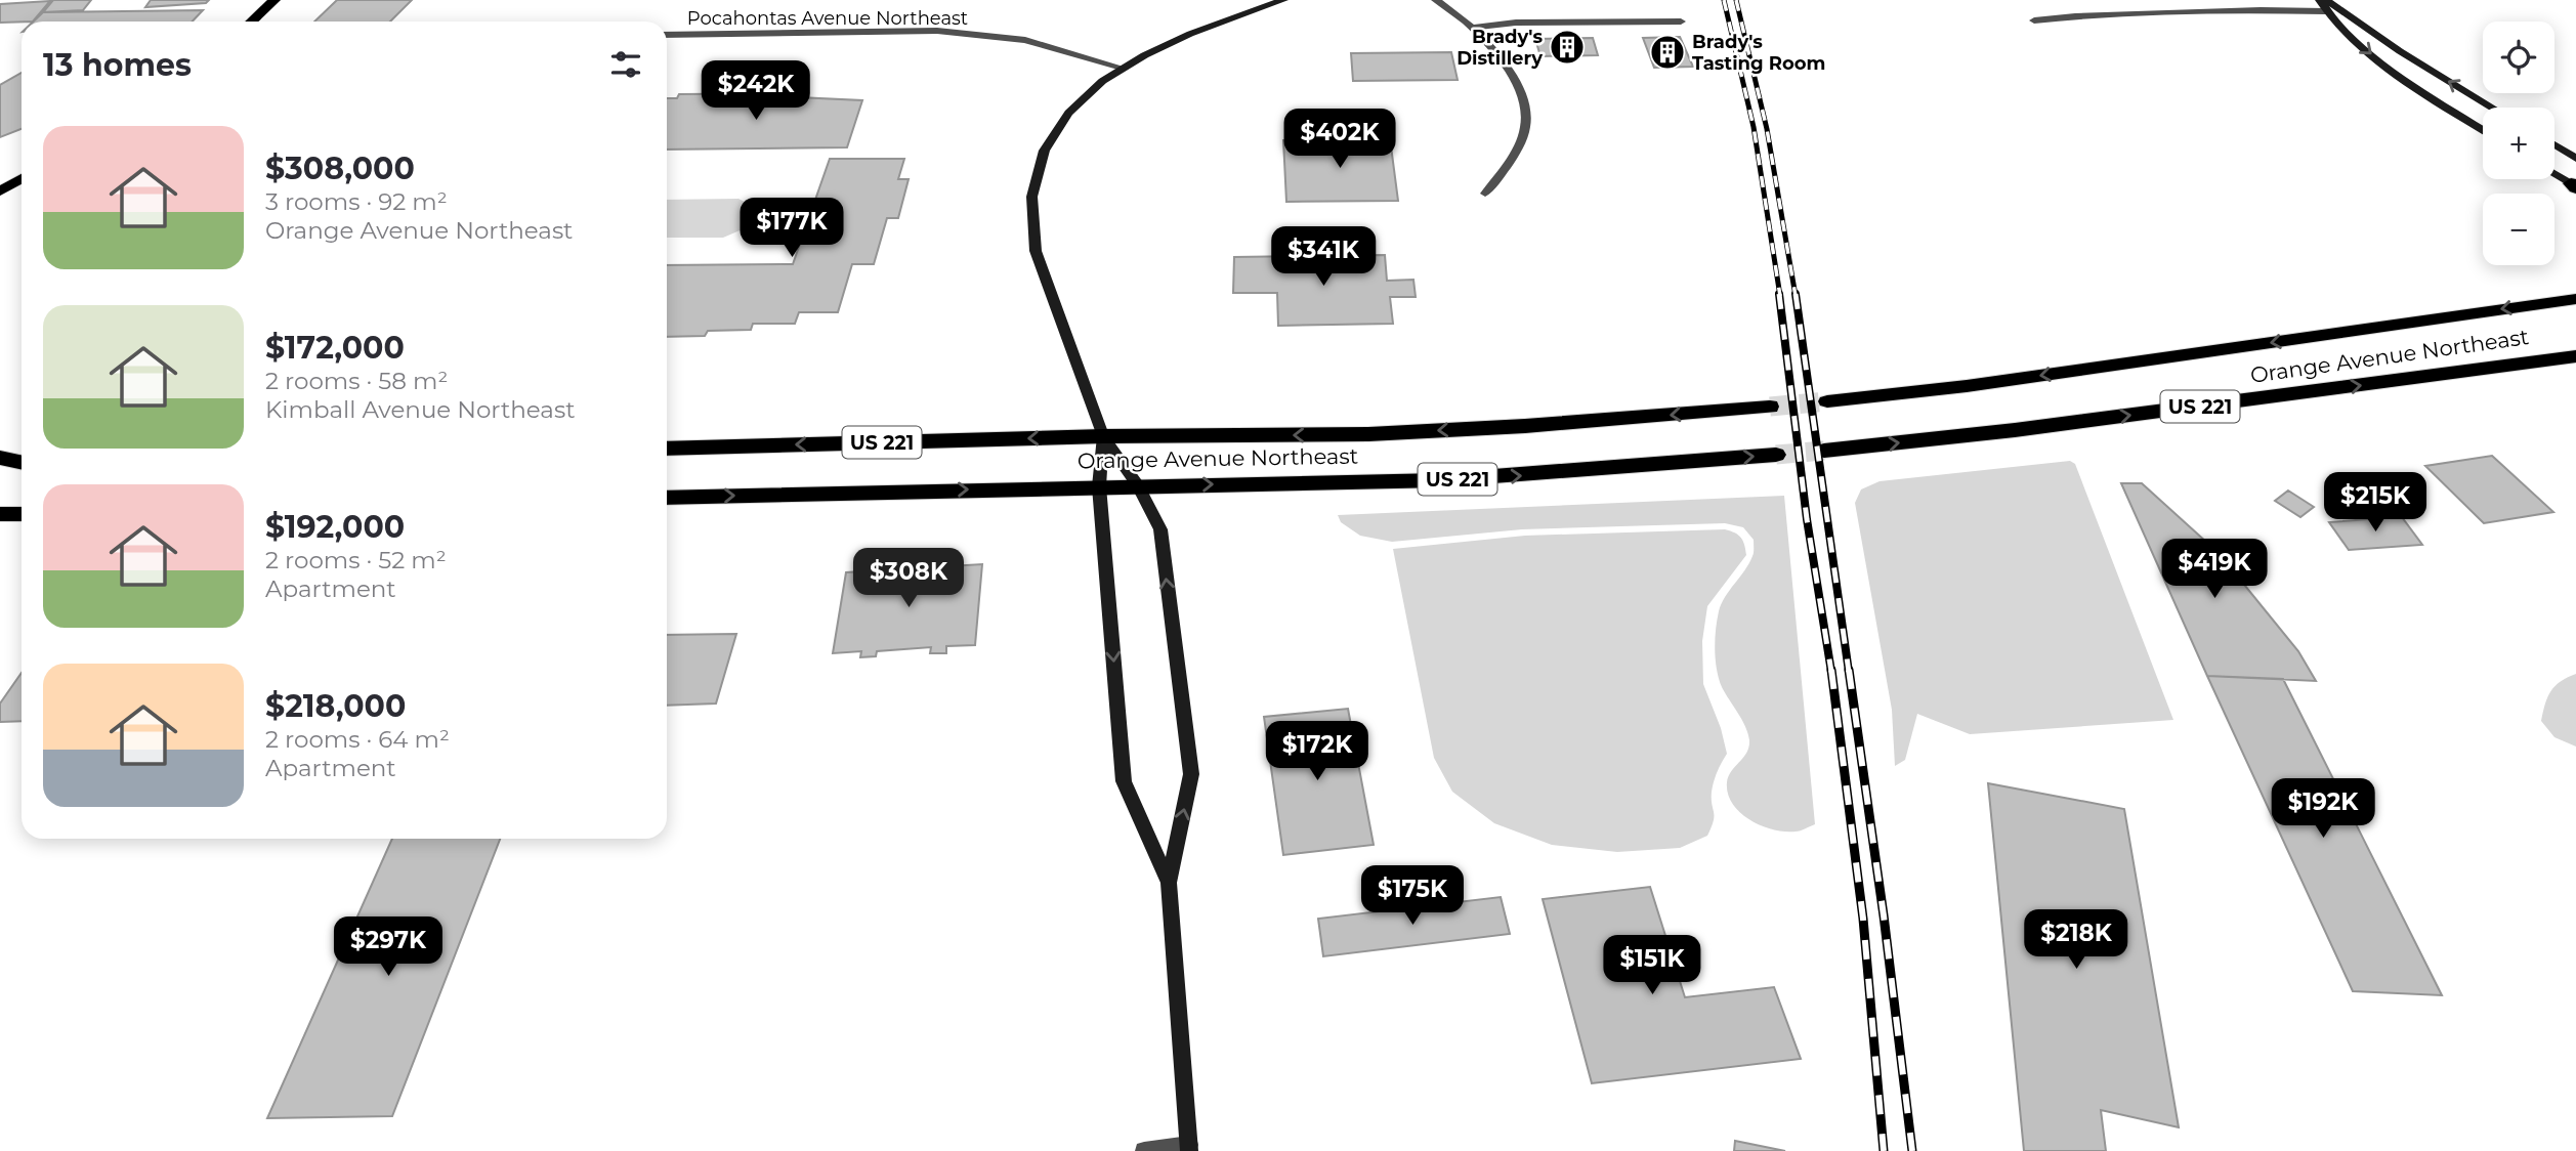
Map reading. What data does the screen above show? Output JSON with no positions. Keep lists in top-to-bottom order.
{
  "streets": {
    "highway": ["Orange Avenue Northeast", "US 221"],
    "street": ["Pocahontas Avenue Northeast"]
  },
  "places": {
    "building": ["Brady's Distillery", "Brady's Tasting Room"]
  },
  "page": {
    "map_buttons": ["+", "−"],
    "heading": "13 homes",
    "price": [
      "$242K",
      "$402K",
      "$177K",
      "$341K",
      "$215K",
      "$419K",
      "$308K",
      "$172K",
      "$192K",
      "$175K",
      "$218K",
      "$297K",
      "$151K"
    ],
    "list": [
      {
        "name": "$308,000",
        "note": "3 rooms · 92 m² · Orange Avenue Northeast"
      },
      {
        "name": "$172,000",
        "note": "2 rooms · 58 m² · Kimball Avenue Northeast"
      },
      {
        "name": "$192,000",
        "note": "2 rooms · 52 m² · Apartment"
      },
      {
        "name": "$218,000",
        "note": "2 rooms · 64 m² · Apartment"
      }
    ]
  }
}
